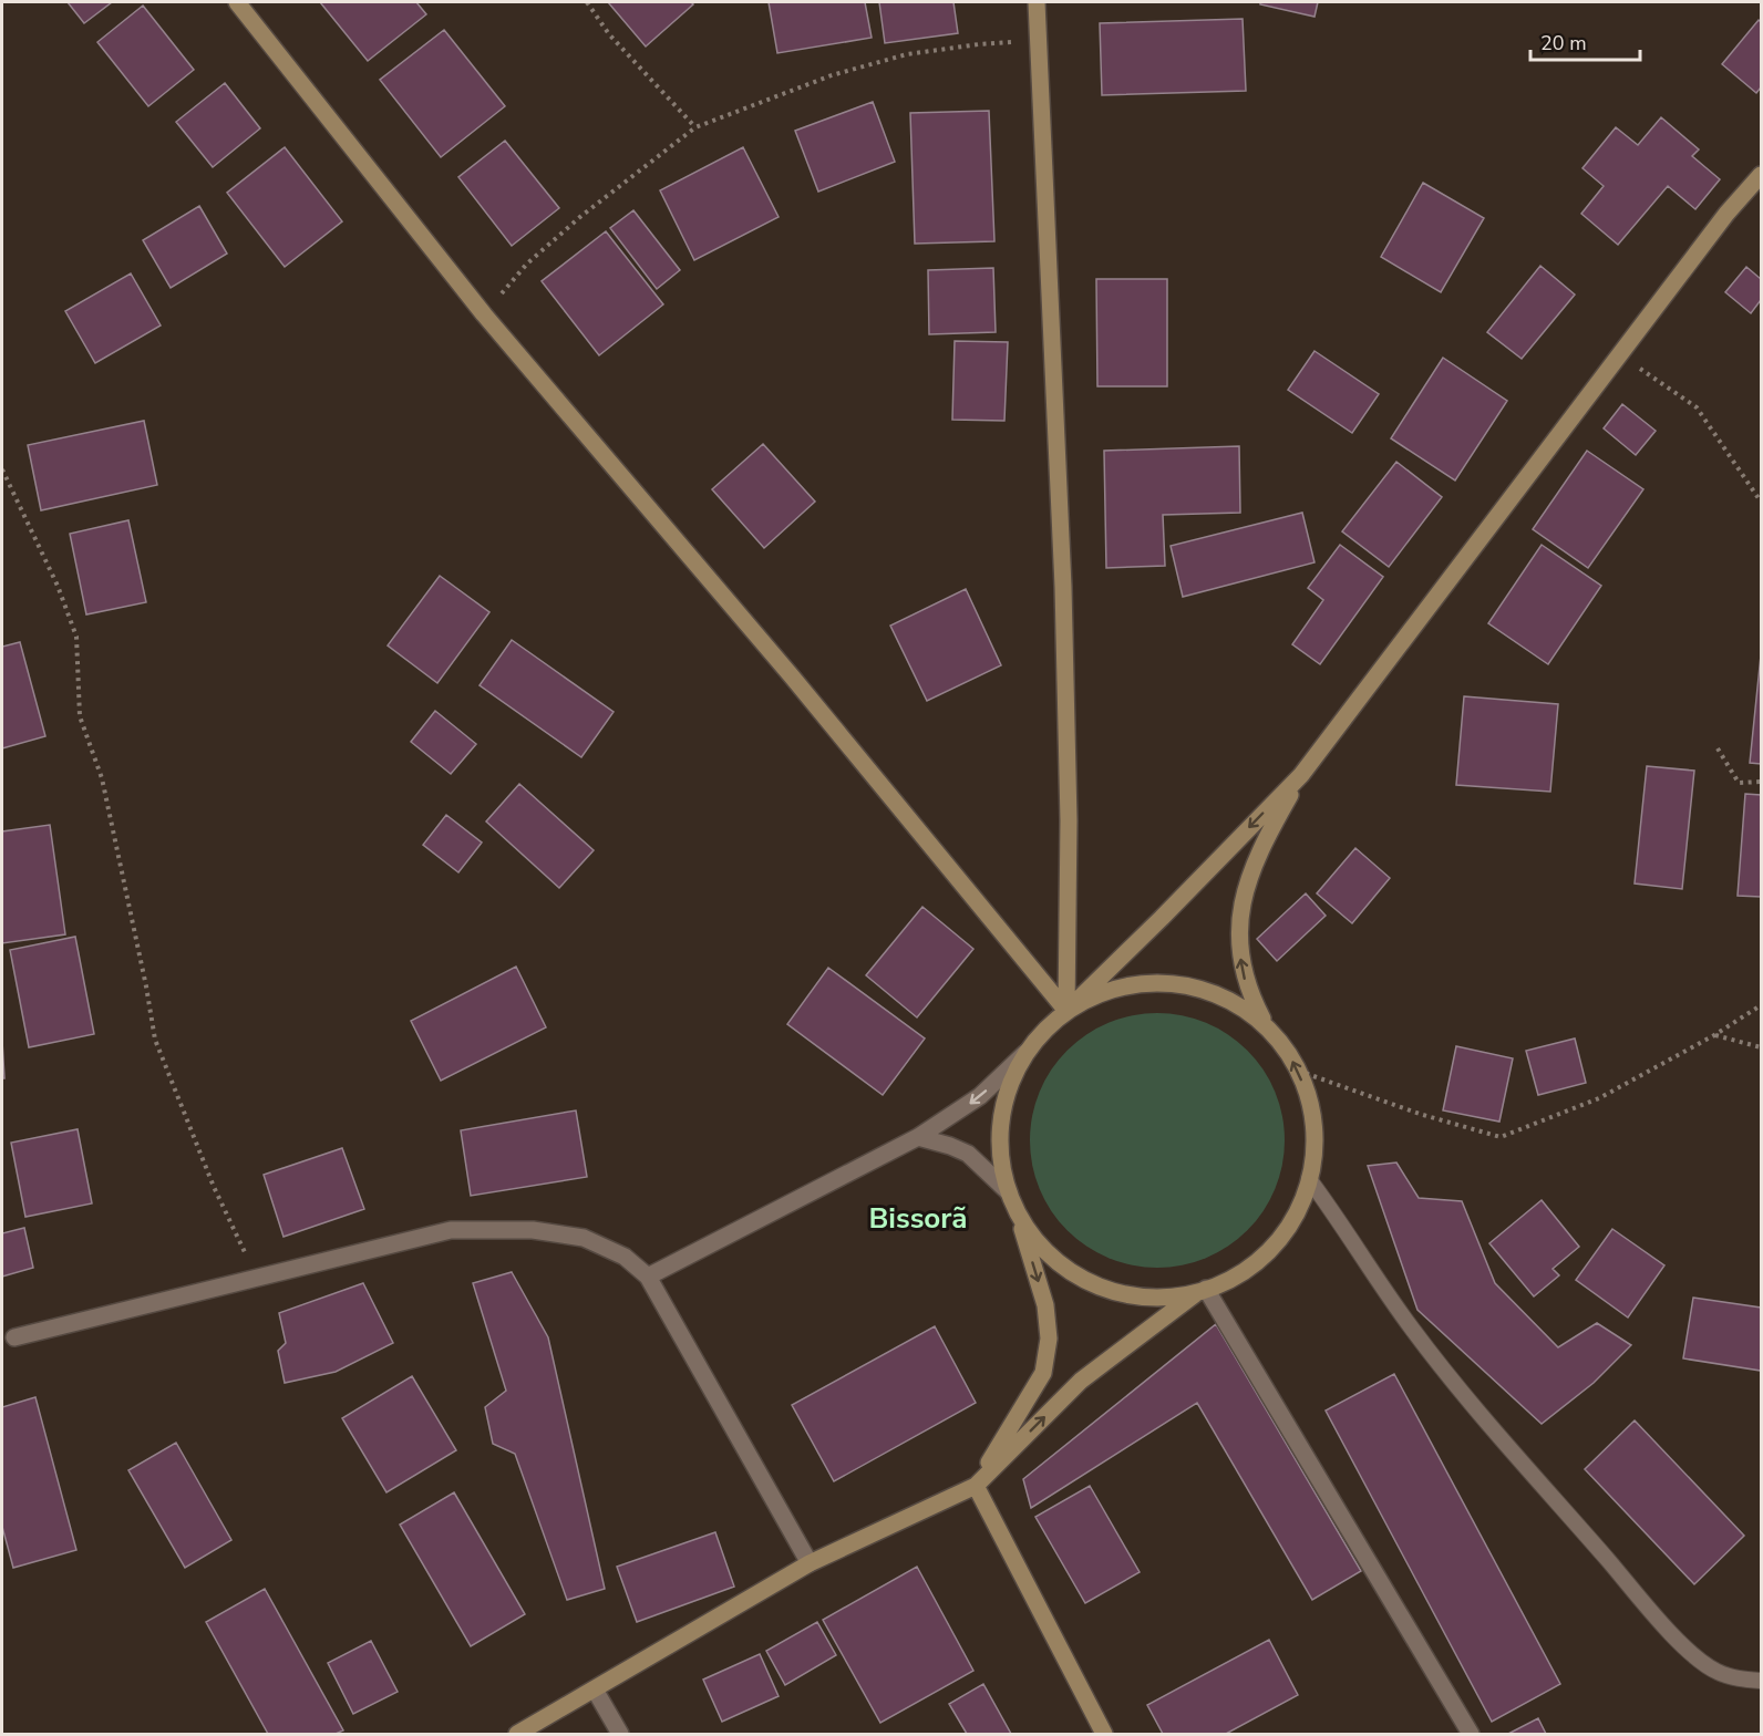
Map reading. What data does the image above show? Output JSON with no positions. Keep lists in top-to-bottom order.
{
  "districts": ["Bissorã"],
  "scale_bar": "20 m"
}
